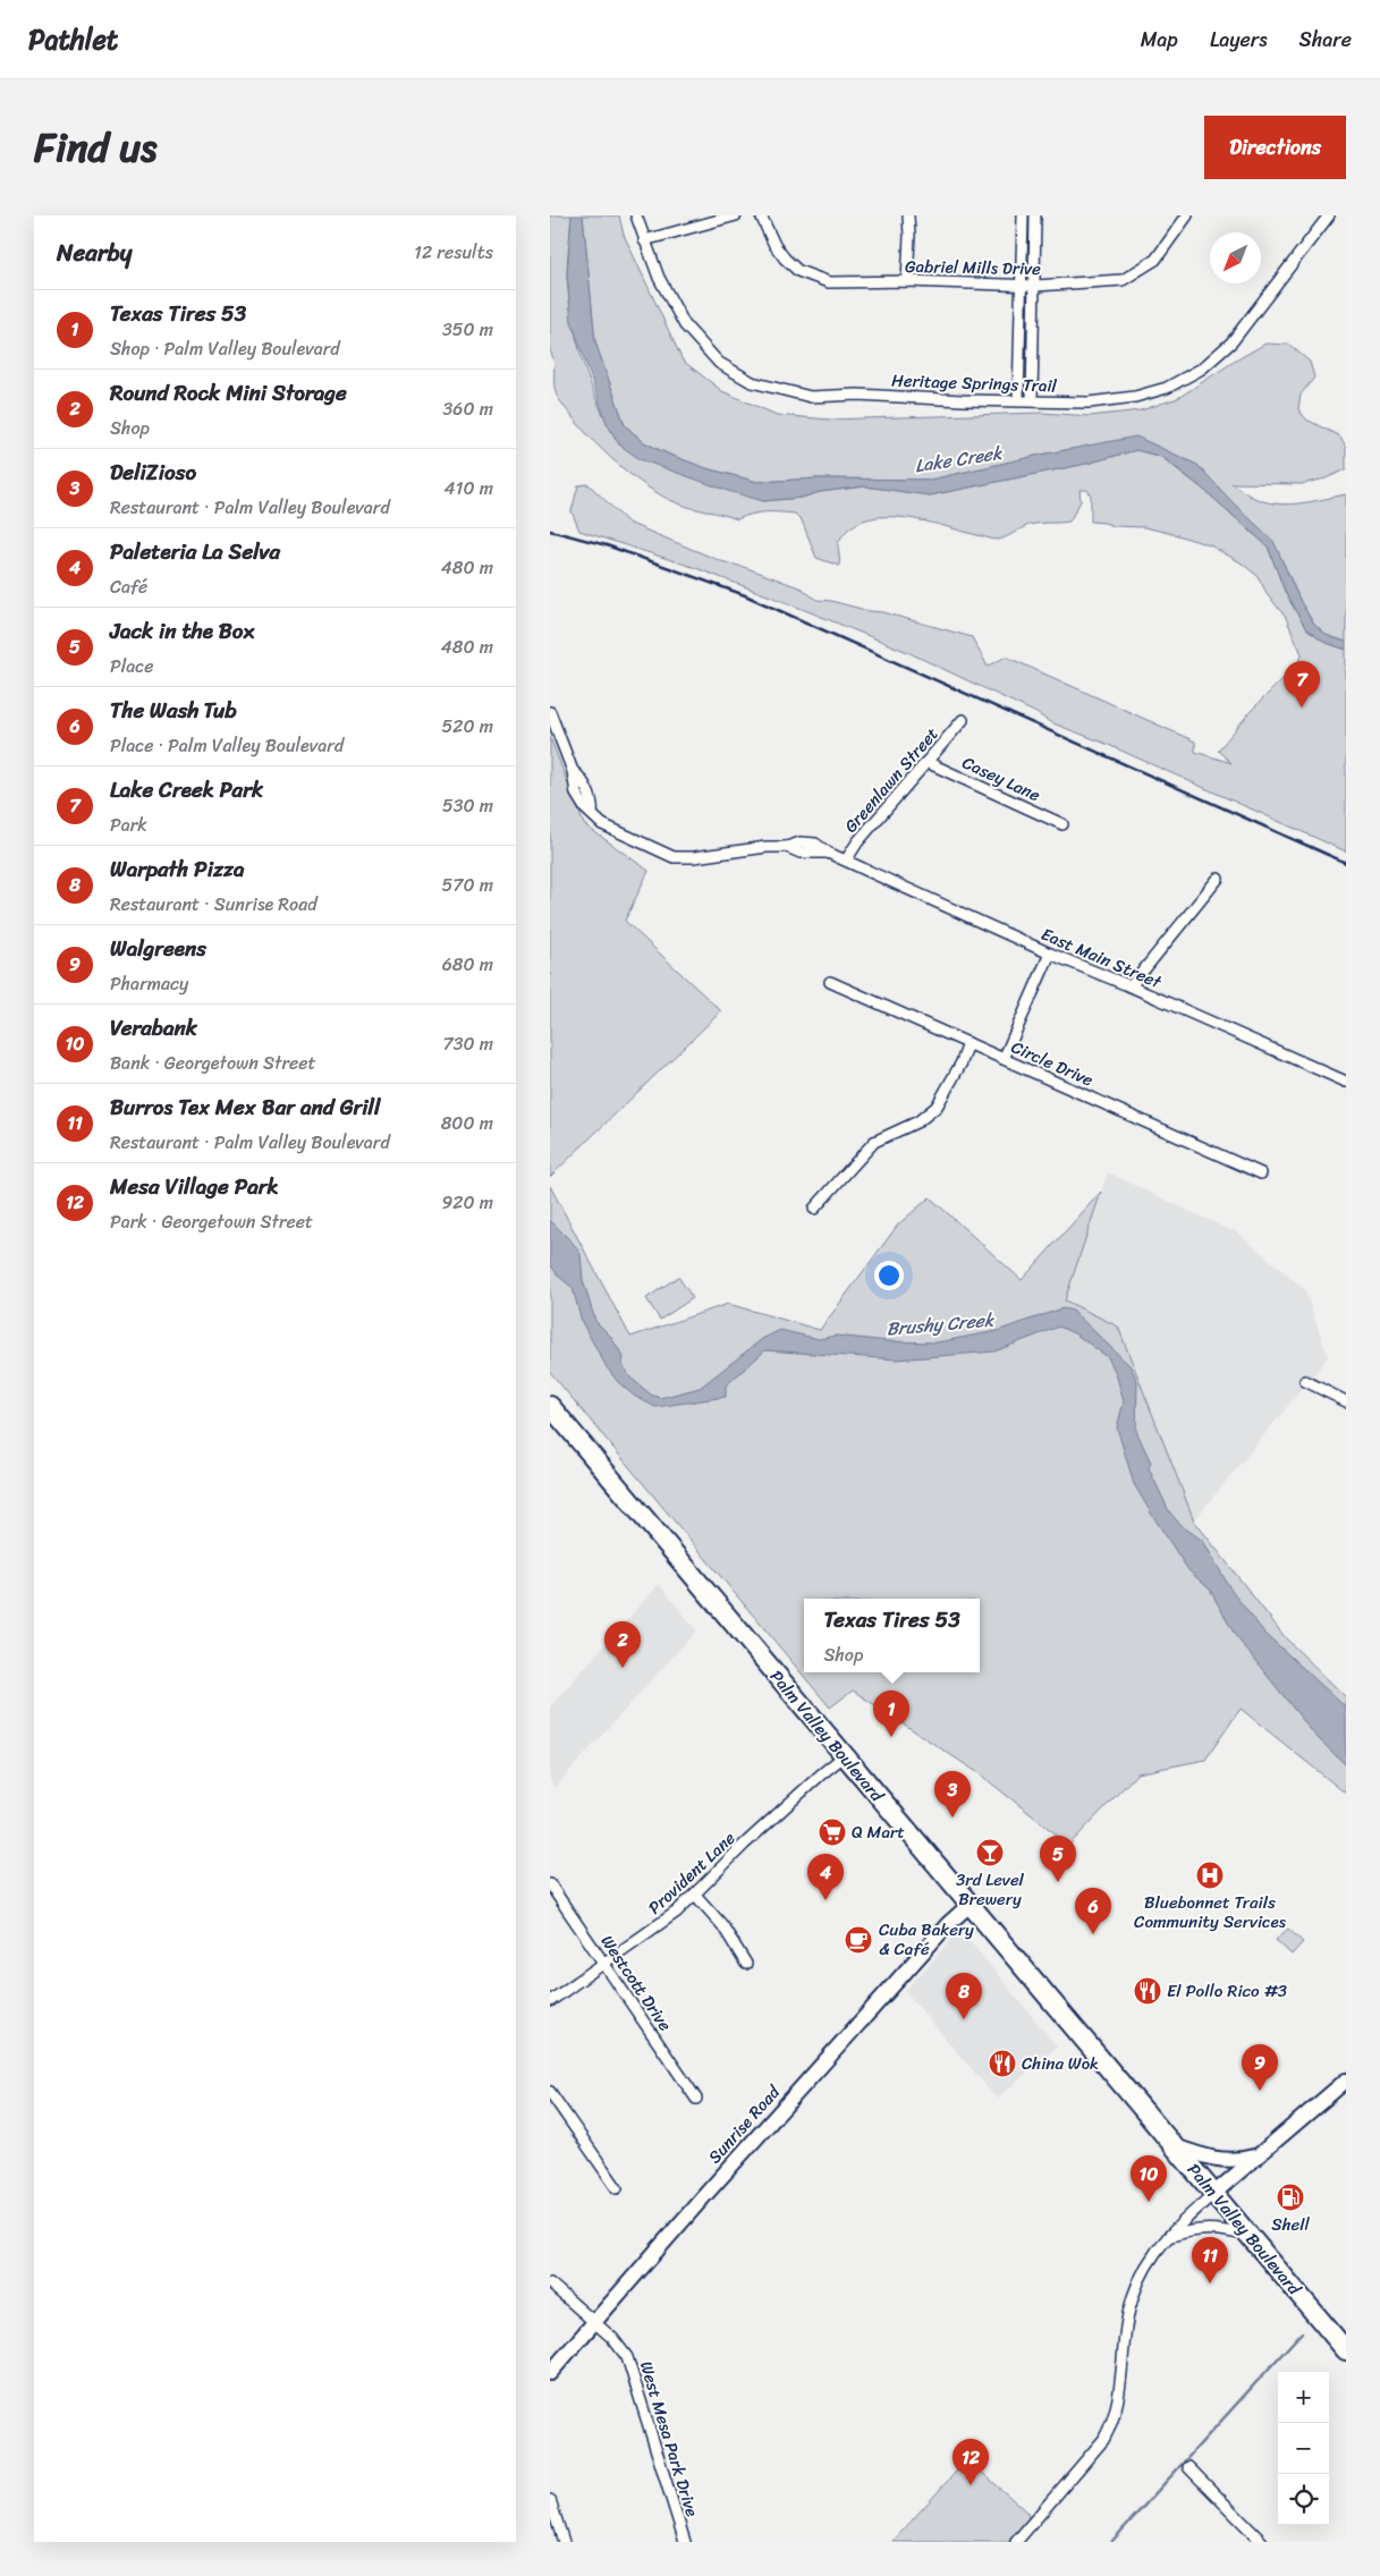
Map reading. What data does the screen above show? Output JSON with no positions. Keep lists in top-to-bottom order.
{
  "streets": {
    "highway": ["Palm Valley Boulevard"],
    "main road": ["Sunrise Road"],
    "street": [
      "Gabriel Mills Drive",
      "Heritage Springs Trail",
      "Casey Lane",
      "Greenlawn Street",
      "East Main Street",
      "Circle Drive",
      "Provident Lane",
      "Westcott Drive",
      "West Mesa Park Drive"
    ]
  },
  "crossings": [
    ["Casey Lane", "Greenlawn Street"],
    ["Greenlawn Street", "East Main Street"],
    ["Palm Valley Boulevard", "Provident Lane"],
    ["Palm Valley Boulevard", "Sunrise Road"],
    ["Provident Lane", "Westcott Drive"],
    ["Sunrise Road", "West Mesa Park Drive"]
  ],
  "water": ["Lake Creek", "Brushy Creek"],
  "places": {
    "supermarket": ["Q Mart"],
    "bar": ["3rd Level Brewery"],
    "hospital": ["Bluebonnet Trails Community Services"],
    "cafe": ["Cuba Bakery & Café"],
    "restaurant": ["El Pollo Rico #3", "China Wok"],
    "fuel station": ["Shell"]
  },
  "north": "bottom left",
  "page": {
    "header": "Pathlet",
    "nav": ["Map", "Layers", "Share"],
    "title": "Find us",
    "buttons": "Directions",
    "heading": ["Nearby", "12 results"],
    "list": [
      {
        "mark": "1",
        "name": "Texas Tires 53",
        "note": "Shop · Palm Valley Boulevard",
        "value": "350 m"
      },
      {
        "mark": "2",
        "name": "Round Rock Mini Storage",
        "note": "Shop",
        "value": "360 m"
      },
      {
        "mark": "3",
        "name": "DeliZioso",
        "note": "Restaurant · Palm Valley Boulevard",
        "value": "410 m"
      },
      {
        "mark": "4",
        "name": "Paleteria La Selva",
        "note": "Café",
        "value": "480 m"
      },
      {
        "mark": "5",
        "name": "Jack in the Box",
        "note": "Place",
        "value": "480 m"
      },
      {
        "mark": "6",
        "name": "The Wash Tub",
        "note": "Place · Palm Valley Boulevard",
        "value": "520 m"
      },
      {
        "mark": "7",
        "name": "Lake Creek Park",
        "note": "Park",
        "value": "530 m"
      },
      {
        "mark": "8",
        "name": "Warpath Pizza",
        "note": "Restaurant · Sunrise Road",
        "value": "570 m"
      },
      {
        "mark": "9",
        "name": "Walgreens",
        "note": "Pharmacy",
        "value": "680 m"
      },
      {
        "mark": "10",
        "name": "Verabank",
        "note": "Bank · Georgetown Street",
        "value": "730 m"
      },
      {
        "mark": "11",
        "name": "Burros Tex Mex Bar and Grill",
        "note": "Restaurant · Palm Valley Boulevard",
        "value": "800 m"
      },
      {
        "mark": "12",
        "name": "Mesa Village Park",
        "note": "Park · Georgetown Street",
        "value": "920 m"
      }
    ],
    "pins": [
      "7",
      "2",
      "1",
      "3",
      "5",
      "4",
      "6",
      "8",
      "9",
      "10",
      "11",
      "12"
    ],
    "popup": ["Texas Tires 53", "Shop"],
    "map_buttons": ["+", "−"]
  }
}
